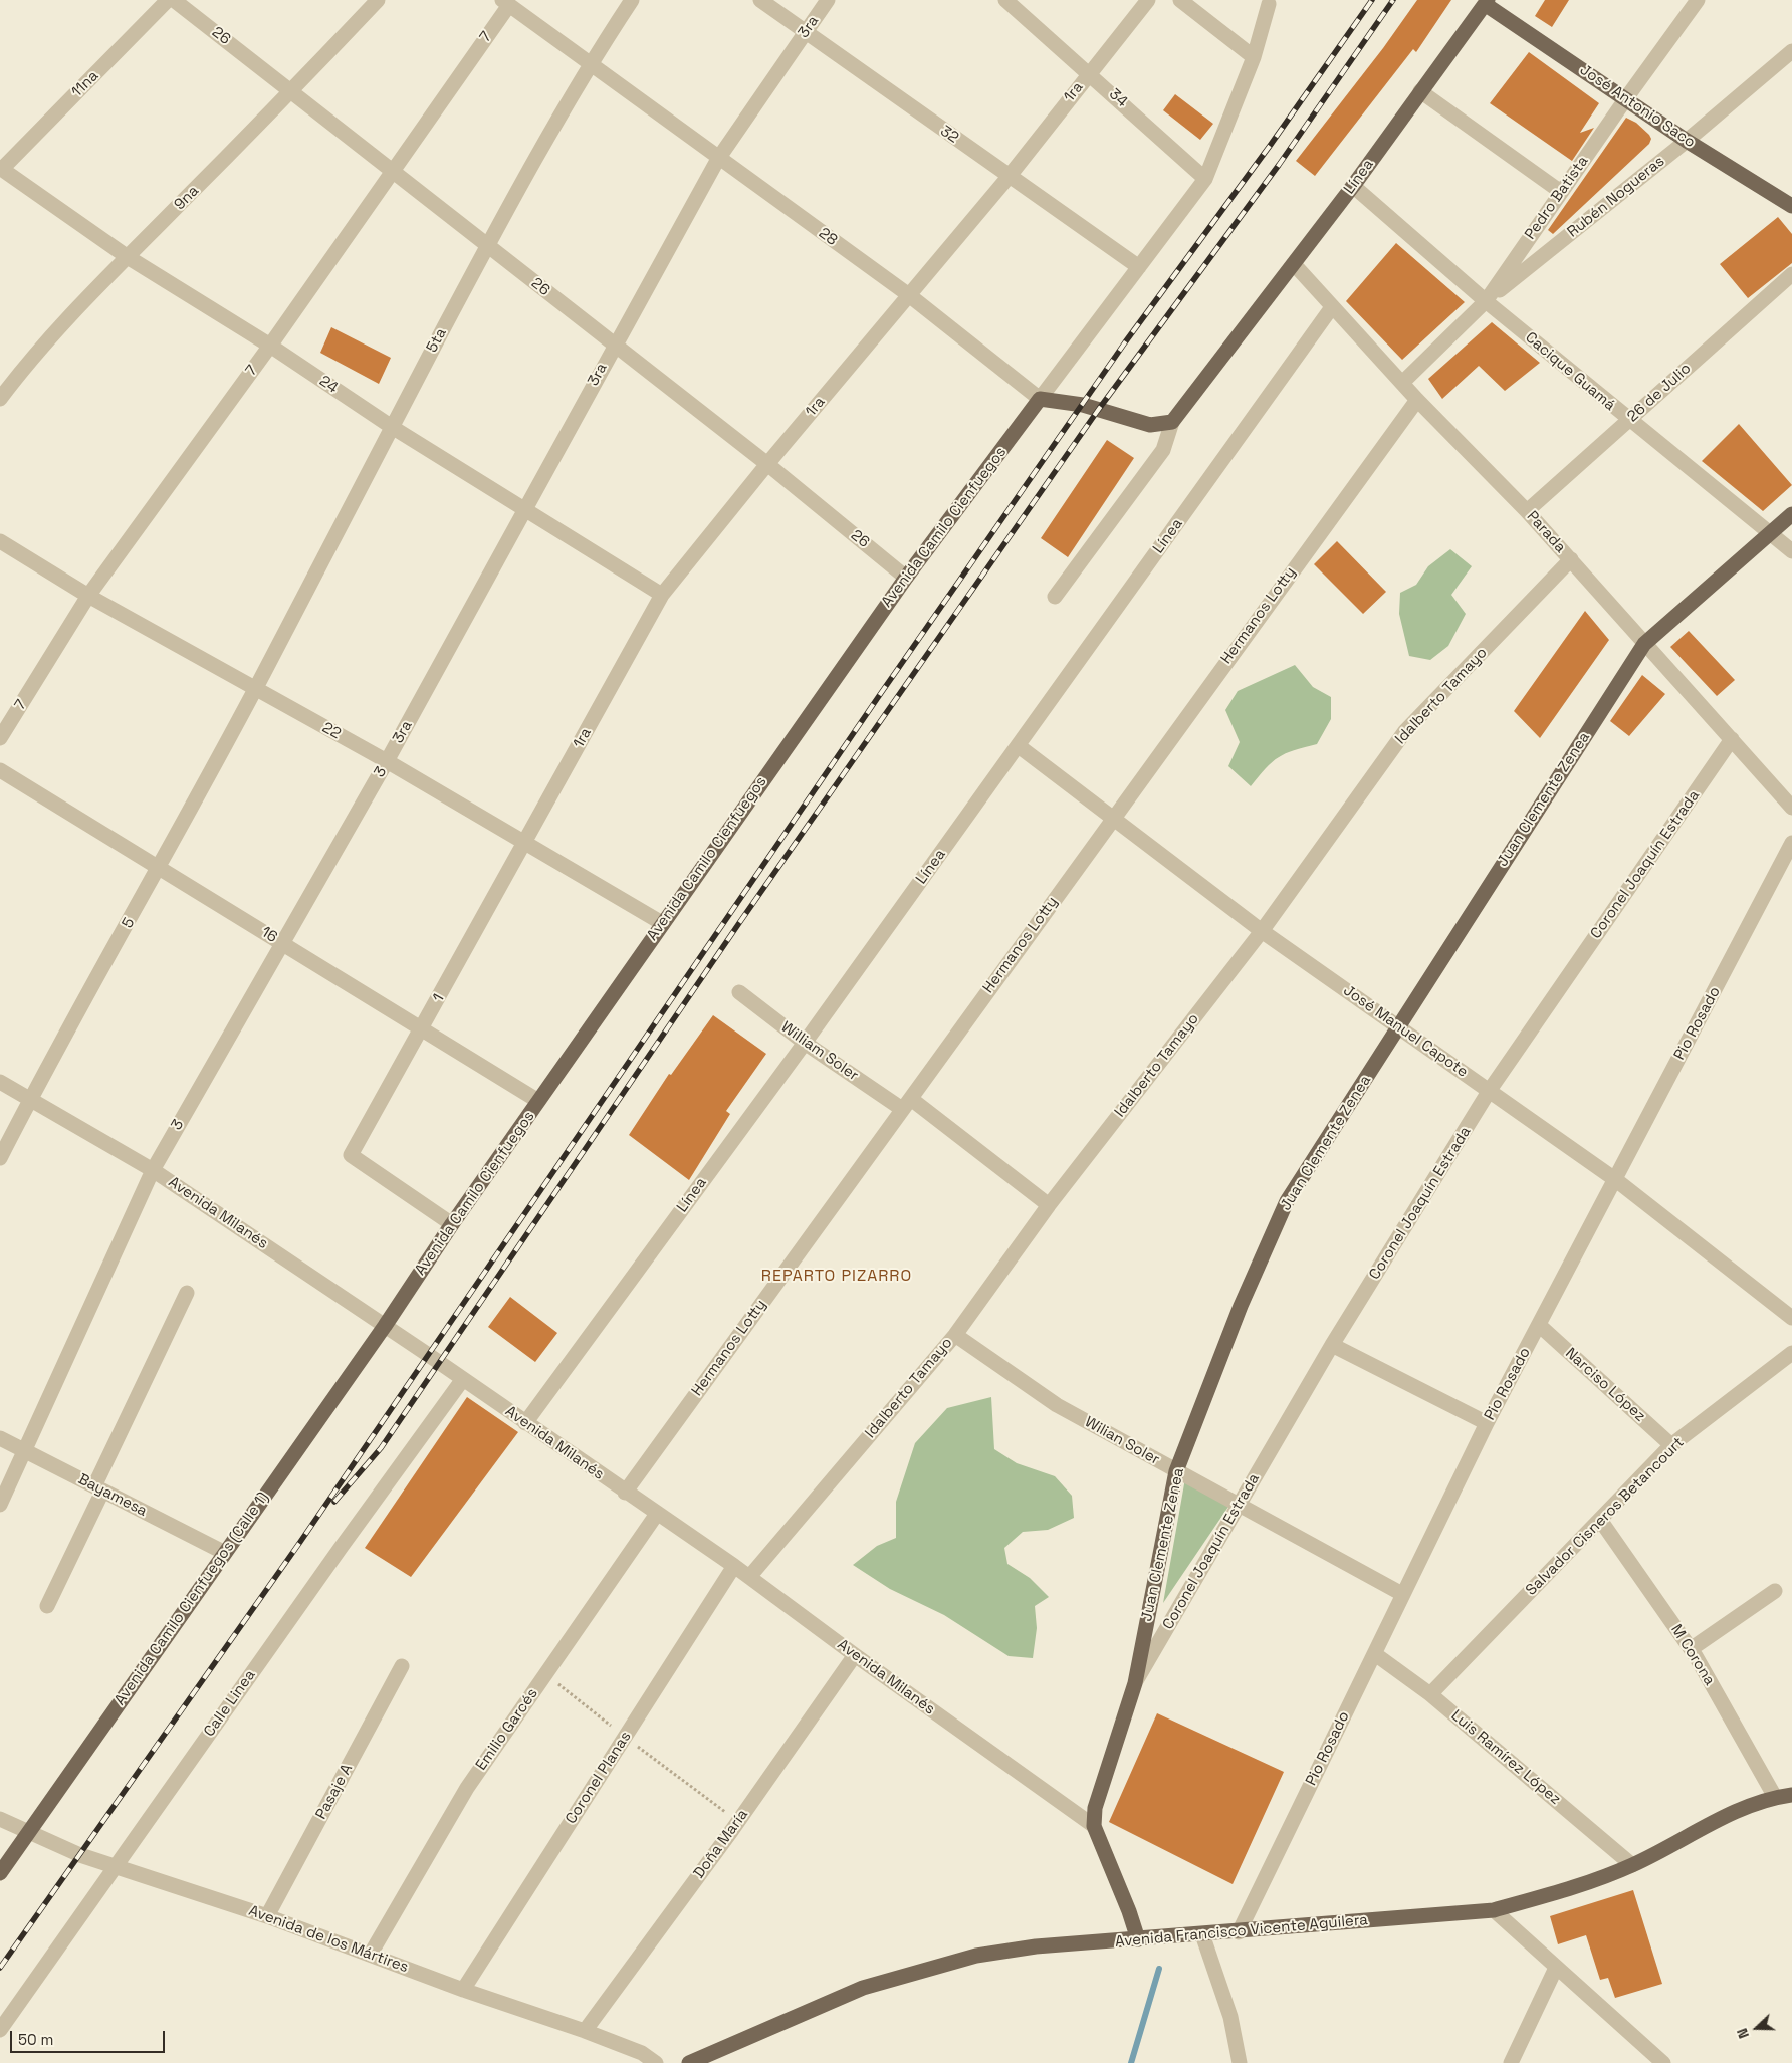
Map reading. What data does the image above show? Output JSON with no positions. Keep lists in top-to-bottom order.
{
  "streets": {
    "main road": [
      "José Antonio Saco",
      "Línea",
      "Avenida Camilo Cienfuegos",
      "Juan Clemente Zenea",
      "Avenida Camilo Cienfuegos (Calle 1)",
      "Avenida Francisco Vicente Aguilera"
    ],
    "street": [
      "3ra",
      "26",
      "7",
      "11na",
      "1ra",
      "34",
      "32",
      "Rubén Nogueras",
      "9na",
      "Pedro Batista",
      "28",
      "5ta",
      "Cacique Guamá",
      "24",
      "26 de Julio",
      "Parada",
      "Hermanos Lotty",
      "Idalberto Tamayo",
      "22",
      "3",
      "Coronel Joaquín Estrada",
      "5",
      "16",
      "1",
      "Pio Rosado",
      "José Manuel Capote",
      "William Soler",
      "Avenida Milanés",
      "Narciso López",
      "Wilian Soler",
      "Bayamesa",
      "Salvador Cisneros Betancourt",
      "M Corona",
      "Calle Linea",
      "Emilio Garcés",
      "Luis Ramírez López",
      "Coronel Planas",
      "Pasaje A",
      "Doña María",
      "Avenida de los Mártires"
    ]
  },
  "crossings": [
    ["3ra", "26"],
    ["3ra", "32"],
    ["3ra", "28"],
    ["3ra", "24"],
    ["3ra", "22"],
    ["3ra", "3"],
    ["26", "7"],
    ["26", "1ra"],
    ["26", "9na"],
    ["26", "5ta"],
    ["26", "Avenida Camilo Cienfuegos"],
    ["7", "28"],
    ["7", "24"],
    ["7", "22"],
    ["11na", "24"],
    ["1ra", "34"],
    ["1ra", "32"],
    ["1ra", "28"],
    ["1ra", "24"],
    ["1ra", "22"],
    ["1ra", "1"],
    ["José Antonio Saco", "Línea"],
    ["José Antonio Saco", "Rubén Nogueras"],
    ["José Antonio Saco", "Pedro Batista"],
    ["Línea", "Cacique Guamá"],
    ["Línea", "Parada"],
    ["Línea", "José Manuel Capote"],
    ["Línea", "William Soler"],
    ["Línea", "Avenida Milanés"],
    ["Rubén Nogueras", "Pedro Batista"],
    ["Rubén Nogueras", "Cacique Guamá"],
    ["9na", "24"],
    ["Pedro Batista", "Cacique Guamá"],
    ["Pedro Batista", "Parada"],
    ["28", "5ta"],
    ["28", "Avenida Camilo Cienfuegos"],
    ["5ta", "24"],
    ["5ta", "22"],
    ["5ta", "5"],
    ["Cacique Guamá", "26 de Julio"],
    ["Cacique Guamá", "Juan Clemente Zenea"],
    ["26 de Julio", "Parada"],
    ["Avenida Camilo Cienfuegos", "22"],
    ["Avenida Camilo Cienfuegos", "16"],
    ["Avenida Camilo Cienfuegos", "1"],
    ["Avenida Camilo Cienfuegos", "Avenida Milanés"],
    ["Avenida Camilo Cienfuegos", "Avenida Camilo Cienfuegos (Calle 1)"],
    ["Parada", "Hermanos Lotty"],
    ["Parada", "Idalberto Tamayo"],
    ["Parada", "Juan Clemente Zenea"],
    ["Parada", "Coronel Joaquín Estrada"],
    ["Hermanos Lotty", "José Manuel Capote"],
    ["Hermanos Lotty", "William Soler"],
    ["Hermanos Lotty", "Avenida Milanés"],
    ["Idalberto Tamayo", "José Manuel Capote"],
    ["Idalberto Tamayo", "William Soler"],
    ["Idalberto Tamayo", "Avenida Milanés"],
    ["Idalberto Tamayo", "Wilian Soler"],
    ["22", "3"],
    ["22", "5"],
    ["22", "1"],
    ["3", "16"],
    ["3", "Avenida Milanés"],
    ["3", "Bayamesa"],
    ["Juan Clemente Zenea", "Coronel Joaquín Estrada"],
    ["Juan Clemente Zenea", "José Manuel Capote"],
    ["Juan Clemente Zenea", "Avenida Milanés"],
    ["Juan Clemente Zenea", "Wilian Soler"],
    ["Juan Clemente Zenea", "Avenida Francisco Vicente Aguilera"],
    ["Coronel Joaquín Estrada", "José Manuel Capote"],
    ["Coronel Joaquín Estrada", "Wilian Soler"],
    ["5", "16"],
    ["5", "Avenida Milanés"],
    ["16", "1"],
    ["Pio Rosado", "José Manuel Capote"],
    ["Pio Rosado", "Narciso López"],
    ["Pio Rosado", "Wilian Soler"],
    ["Pio Rosado", "Luis Ramírez López"],
    ["Pio Rosado", "Avenida Francisco Vicente Aguilera"],
    ["Avenida Milanés", "Avenida Camilo Cienfuegos (Calle 1)"],
    ["Avenida Milanés", "Calle Linea"],
    ["Avenida Milanés", "Emilio Garcés"],
    ["Avenida Milanés", "Coronel Planas"],
    ["Avenida Milanés", "Doña María"],
    ["Narciso López", "Salvador Cisneros Betancourt"],
    ["Bayamesa", "Avenida Camilo Cienfuegos (Calle 1)"],
    ["Salvador Cisneros Betancourt", "M Corona"],
    ["Salvador Cisneros Betancourt", "Luis Ramírez López"],
    ["Avenida Camilo Cienfuegos (Calle 1)", "Avenida de los Mártires"],
    ["M Corona", "Avenida Francisco Vicente Aguilera"],
    ["Calle Linea", "Avenida de los Mártires"],
    ["Emilio Garcés", "Avenida de los Mártires"],
    ["Luis Ramírez López", "Avenida Francisco Vicente Aguilera"],
    ["Coronel Planas", "Avenida de los Mártires"],
    ["Pasaje A", "Avenida de los Mártires"],
    ["Doña María", "Avenida de los Mártires"]
  ],
  "districts": ["REPARTO PIZARRO"],
  "scale_bar": "50 m",
  "north": "left"
}
